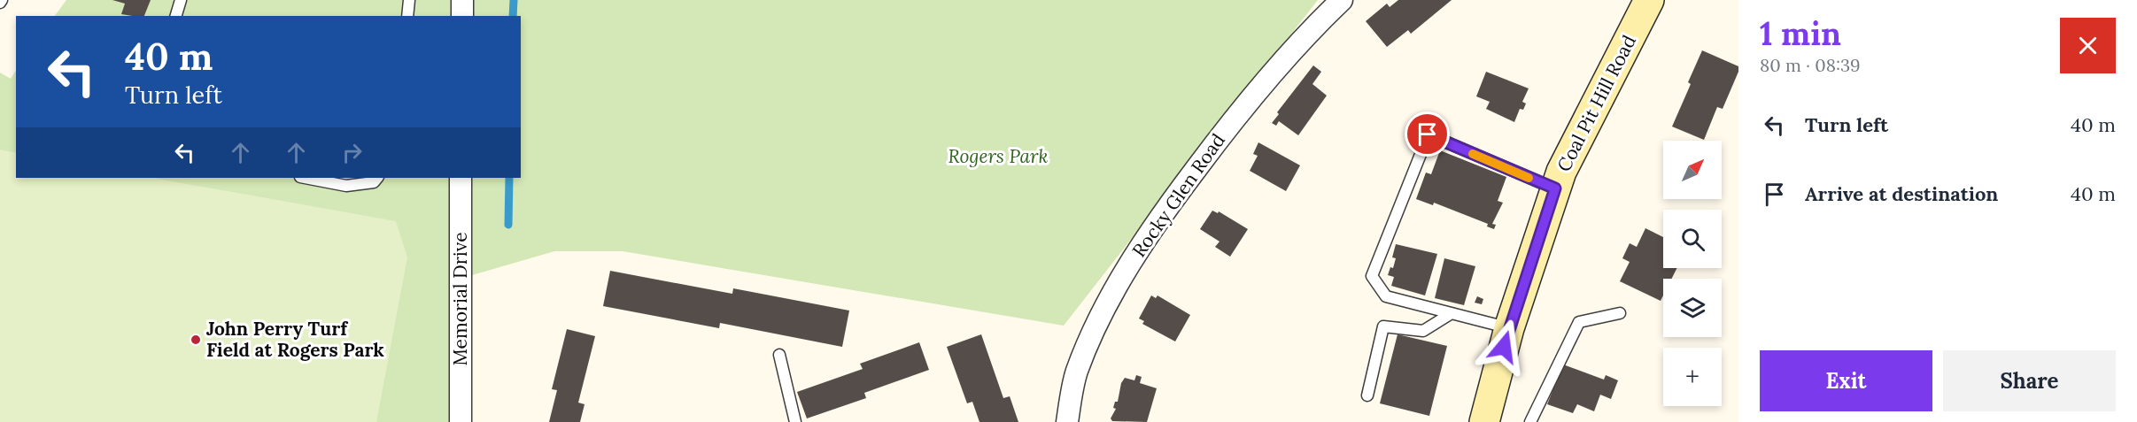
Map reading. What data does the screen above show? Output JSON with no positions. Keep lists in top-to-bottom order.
{
  "streets": {
    "street": ["Coal Pit Hill Road", "Rocky Glen Road", "Memorial Drive"]
  },
  "parks": ["Rogers Park"],
  "places": ["John Perry Turf Field at Rogers Park"],
  "north": "top right",
  "page": {
    "heading": ["1 min", "80 m · 08:39"],
    "turn": ["40 m", "Turn left"],
    "list": [
      {
        "name": "Turn left",
        "value": "40 m"
      },
      {
        "name": "Arrive at destination",
        "value": "40 m"
      }
    ],
    "map_buttons": "+",
    "buttons": ["Exit", "Share"]
  }
}
